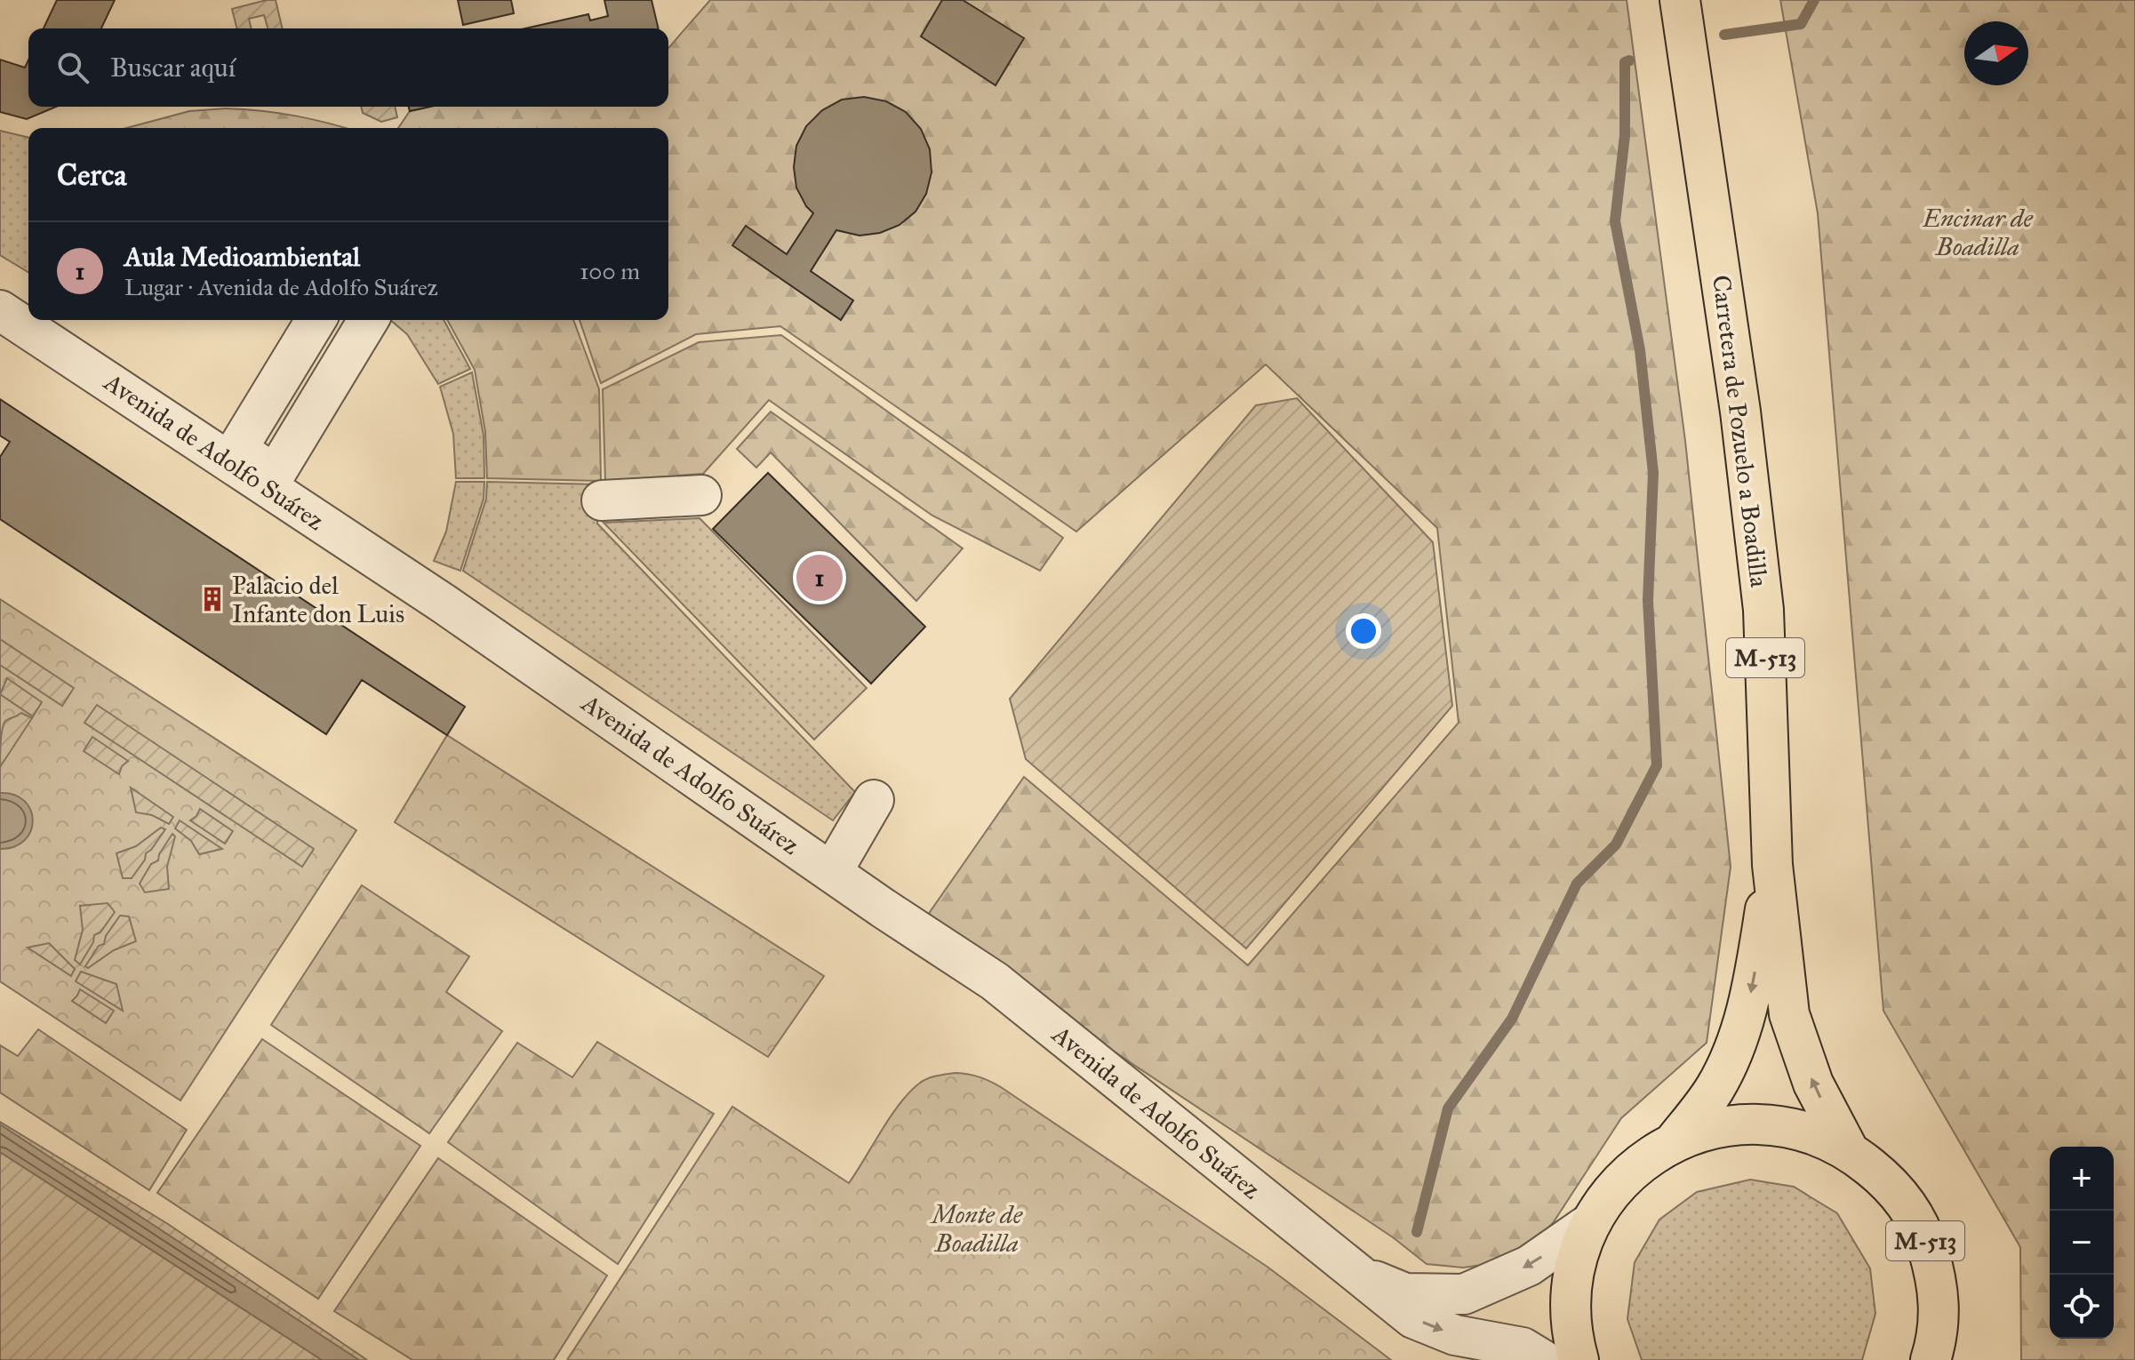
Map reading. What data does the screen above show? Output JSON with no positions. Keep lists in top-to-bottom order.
{
  "streets": {
    "main road": ["Carretera de Pozuelo a Boadilla", "M-513"],
    "street": ["Avenida de Adolfo Suárez"]
  },
  "crossings": [
    ["Carretera de Pozuelo a Boadilla", "M-513"],
    ["Avenida de Adolfo Suárez", "M-513"]
  ],
  "parks": ["Encinar de Boadilla", "Monte de Boadilla"],
  "places": {
    "building": ["Palacio del Infante don Luis"]
  },
  "north": "right",
  "page": {
    "search": "Buscar aquí",
    "heading": "Cerca",
    "list": [
      {
        "mark": "1",
        "name": "Aula Medioambiental",
        "note": "Lugar · Avenida de Adolfo Suárez",
        "value": "100 m"
      }
    ],
    "pins": "1",
    "map_buttons": ["+", "−"]
  }
}
